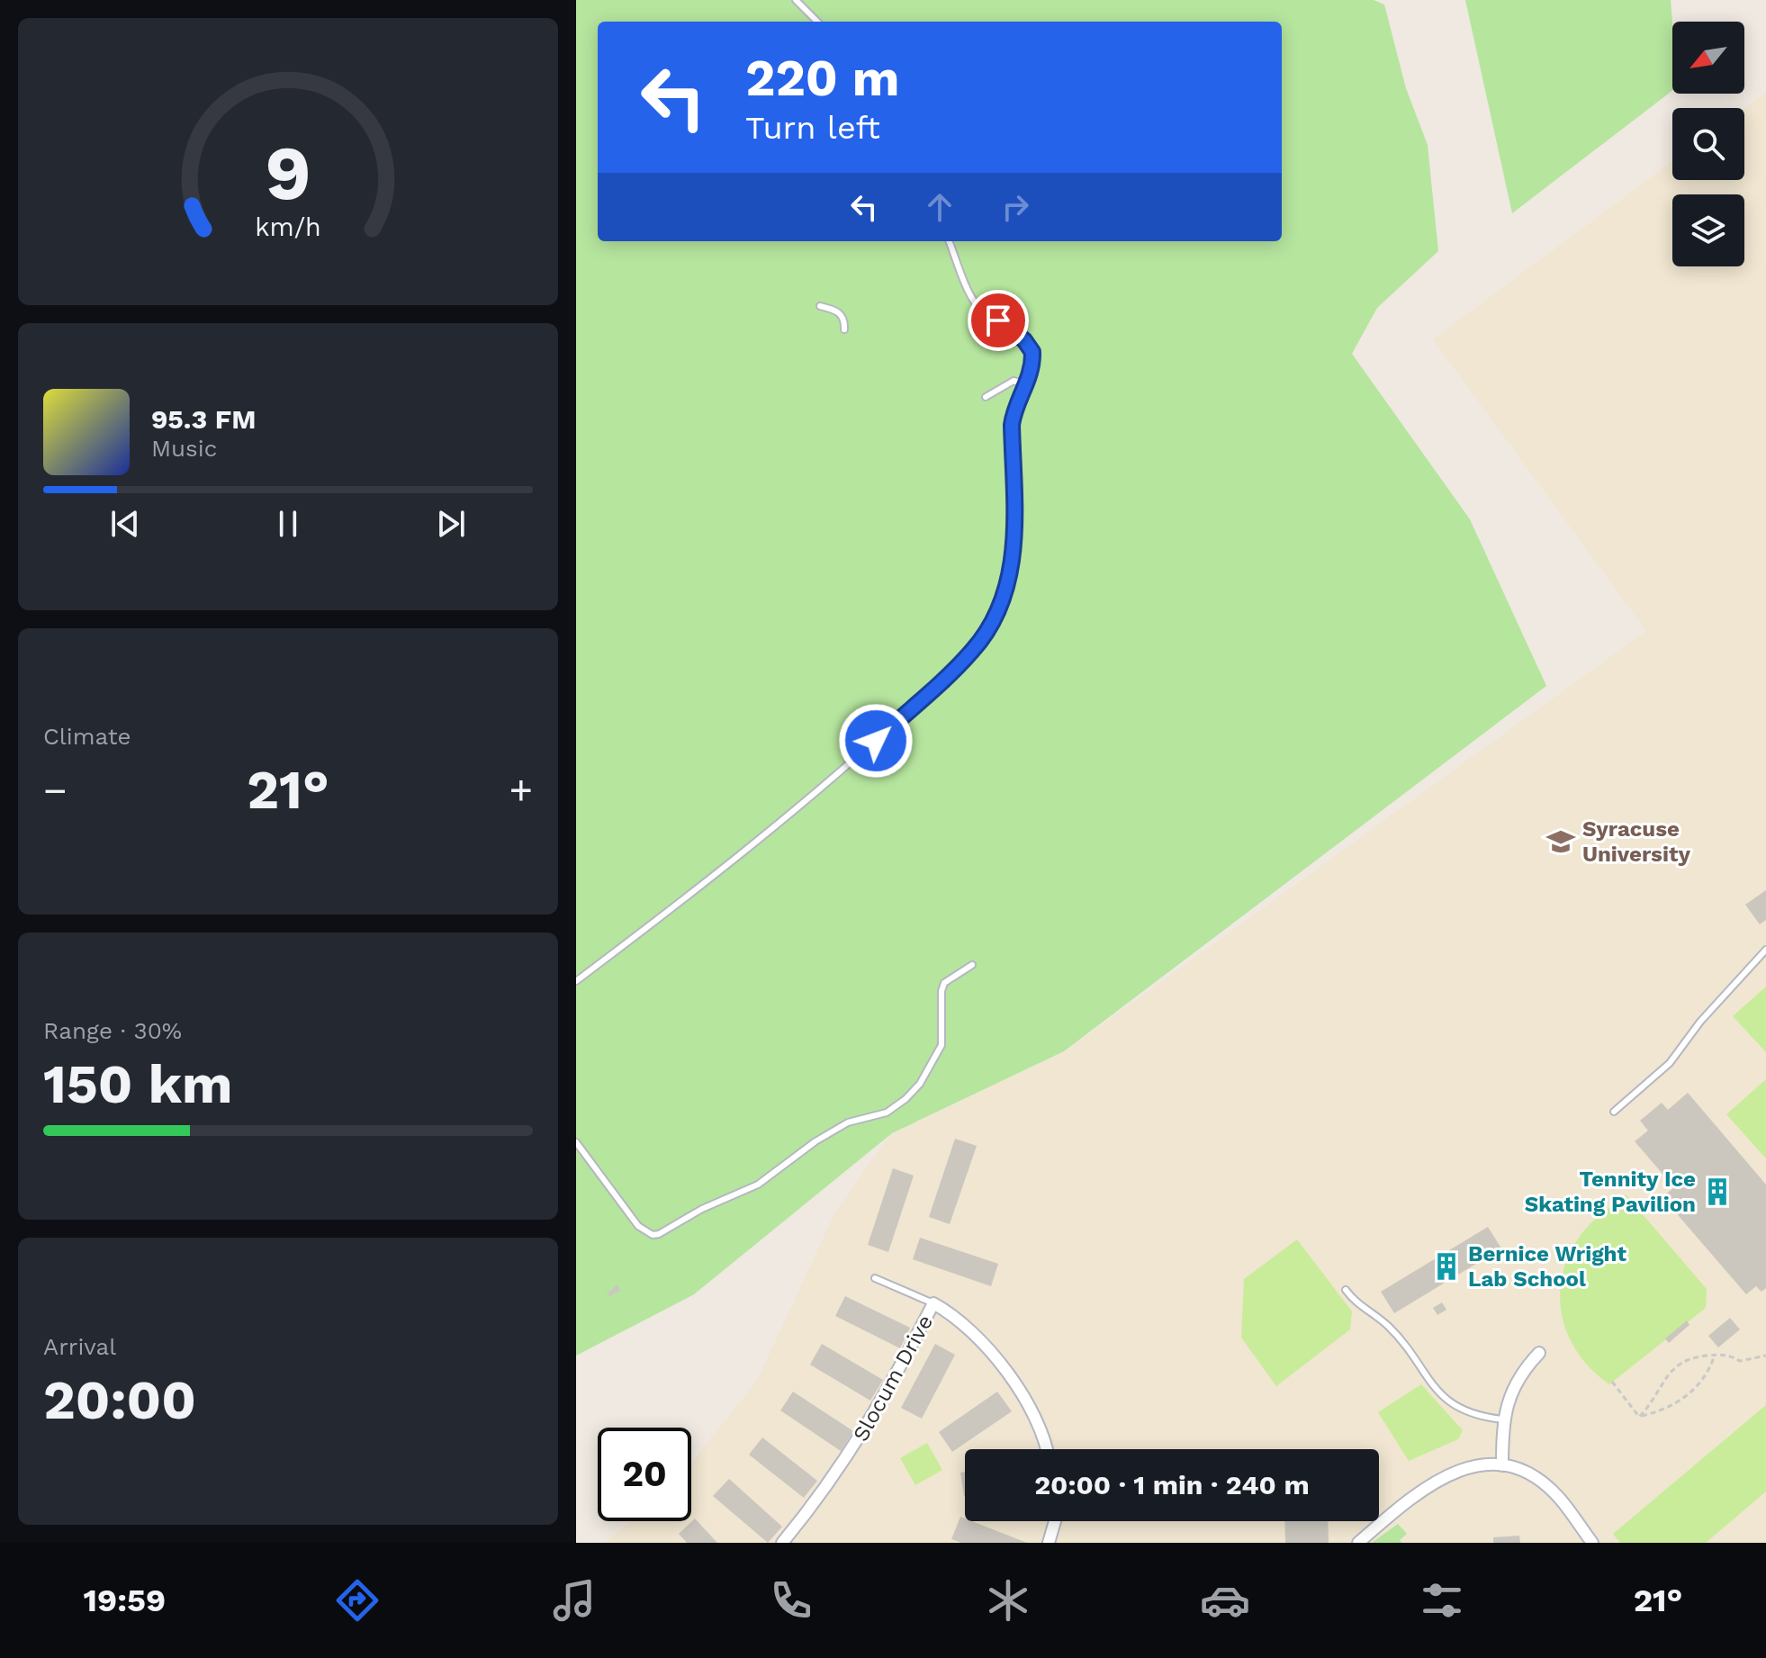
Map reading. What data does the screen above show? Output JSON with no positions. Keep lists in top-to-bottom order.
{
  "streets": {
    "street": ["Slocum Drive"]
  },
  "places": {
    "school or university": ["Syracuse University"],
    "building": ["Tennity Ice Skating Pavilion", "Bernice Wright Lab School"]
  },
  "north": "bottom left",
  "page": {
    "turn": ["220 m", "Turn left"],
    "song": ["95.3 FM", "Music"],
    "tile": [
      "Climate",
      ["Range · 30%", "150 km"],
      ["Arrival", "20:00"]
    ],
    "heat": ["−", "21°", "+"],
    "limit": "20",
    "trip": "20:00 · 1 min · 240 m",
    "tabs": ["19:59", "21°"],
    "gauge": ["9", "km/h"]
  }
}
